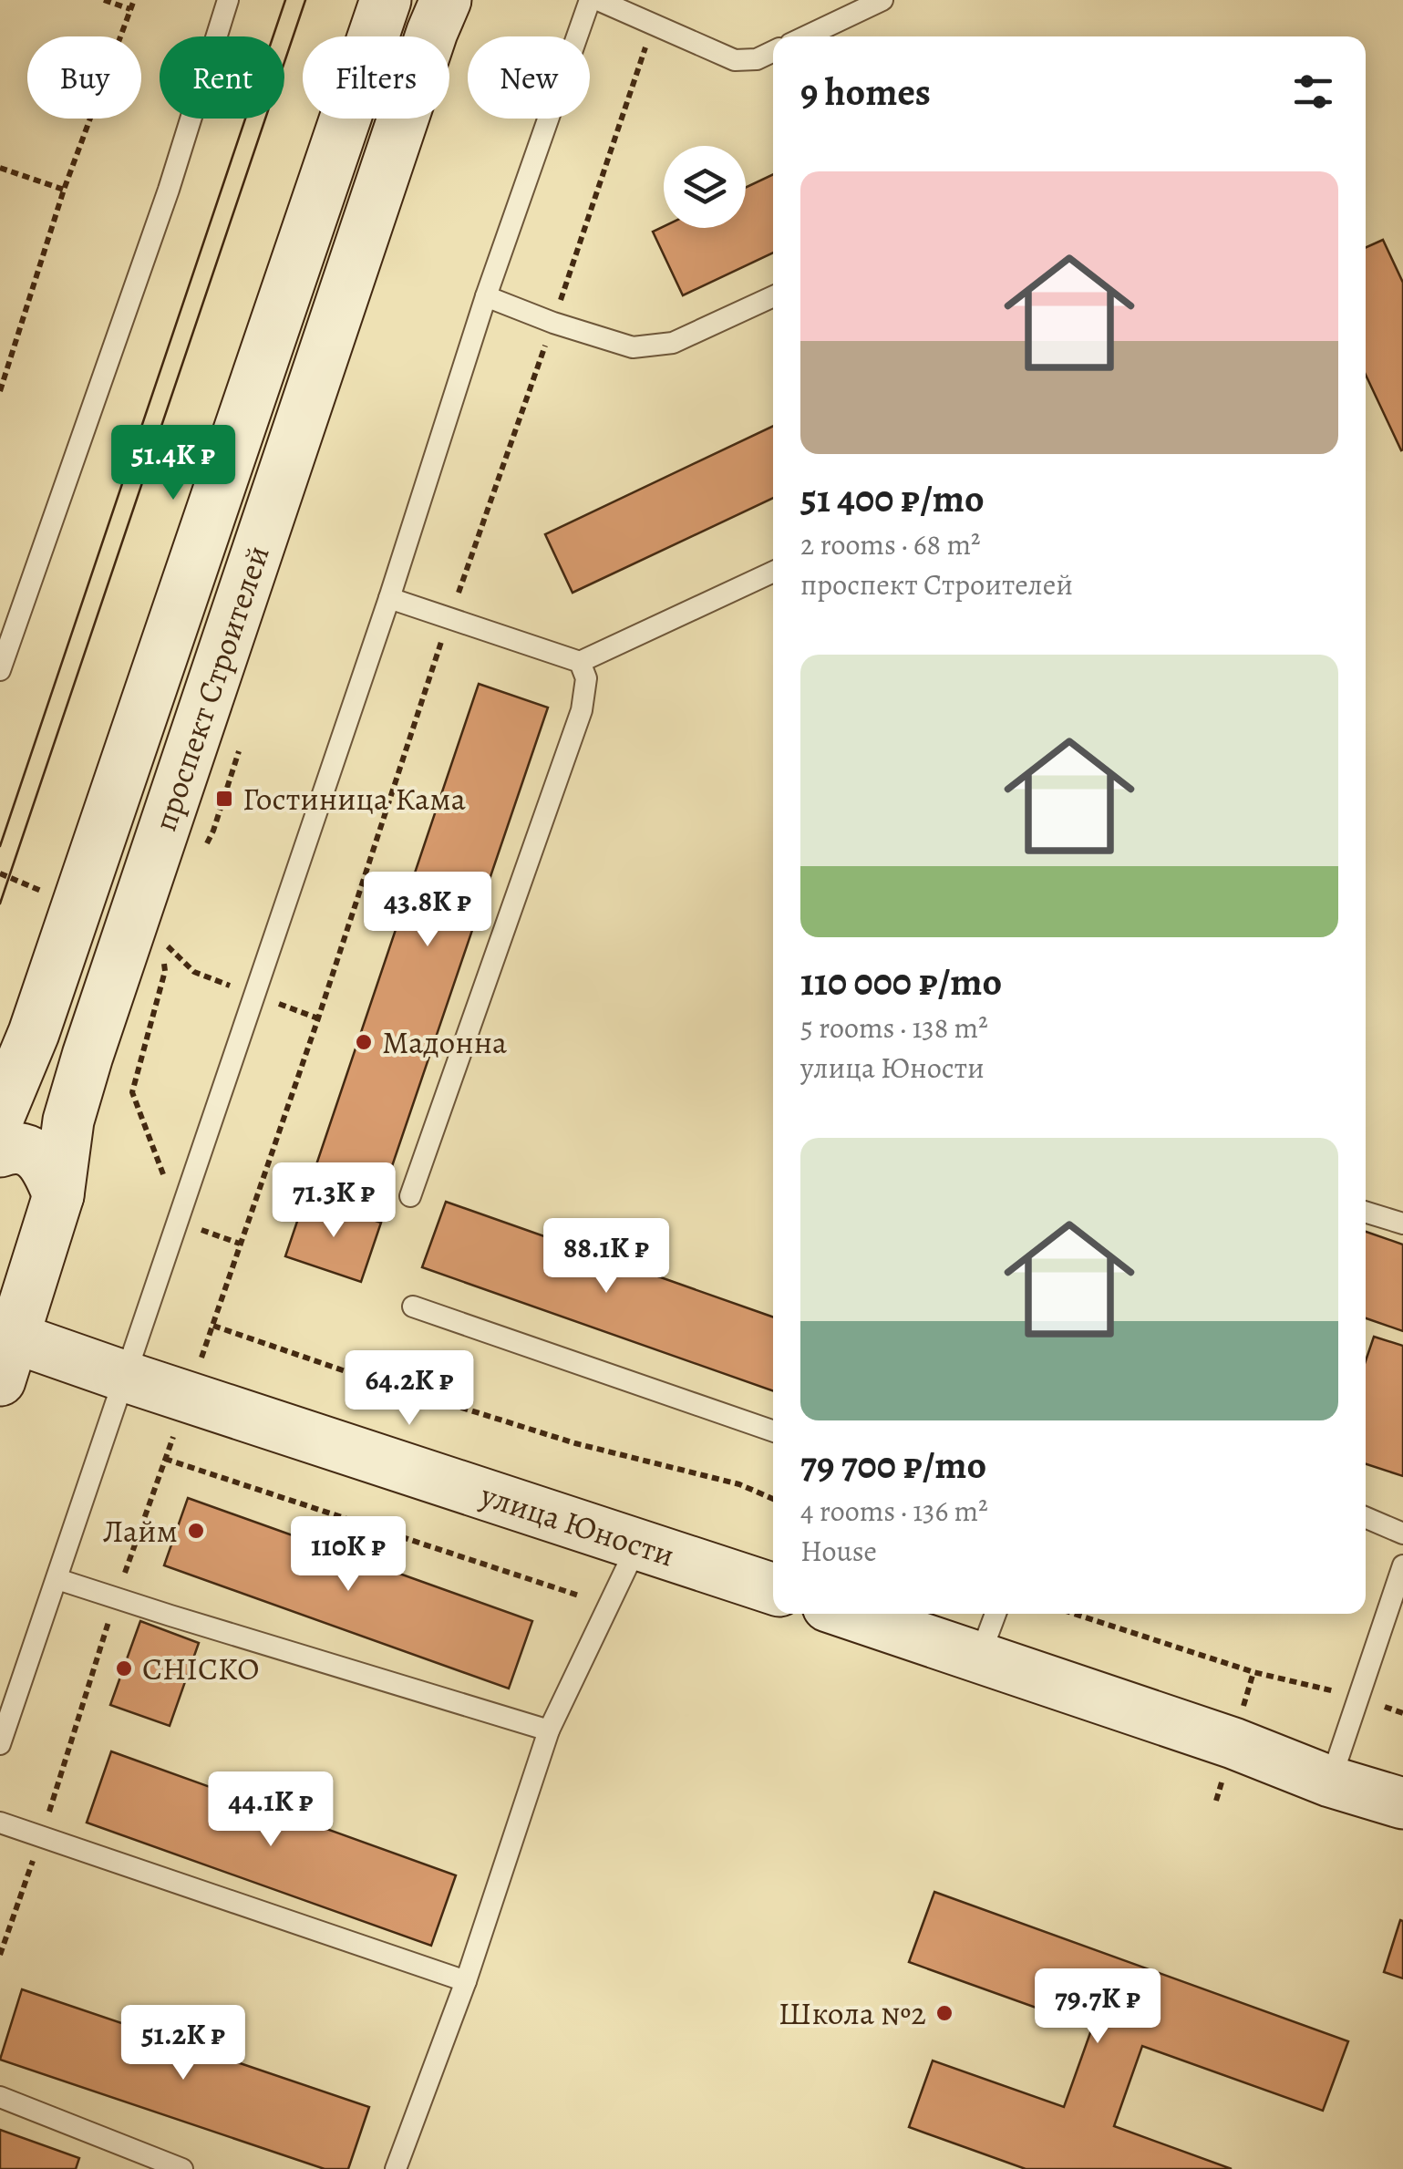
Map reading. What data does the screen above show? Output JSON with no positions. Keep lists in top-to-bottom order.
{
  "streets": {
    "main road": ["проспект Строителей", "улица Юности"]
  },
  "crossings": [
    ["проспект Строителей", "улица Юности"]
  ],
  "places": {
    "transit": ["Гостиница Кама"],
    "other": [
      "Мадонна",
      "Лайм",
      "CHICKO",
      "Школа №2"
    ]
  },
  "page": {
    "chip": [
      "Buy",
      "Rent",
      "Filters",
      "New"
    ],
    "heading": "9 homes",
    "list": [
      {
        "name": "51 400 ₽/mo",
        "note": "2 rooms · 68 m² · проспект Строителей"
      },
      {
        "name": "110 000 ₽/mo",
        "note": "5 rooms · 138 m² · улица Юности"
      },
      {
        "name": "79 700 ₽/mo",
        "note": "4 rooms · 136 m² · House"
      }
    ],
    "price": [
      "51.4K ₽",
      "43.8K ₽",
      "71.3K ₽",
      "88.1K ₽",
      "64.2K ₽",
      "110K ₽",
      "44.1K ₽",
      "79.7K ₽",
      "51.2K ₽"
    ]
  }
}
